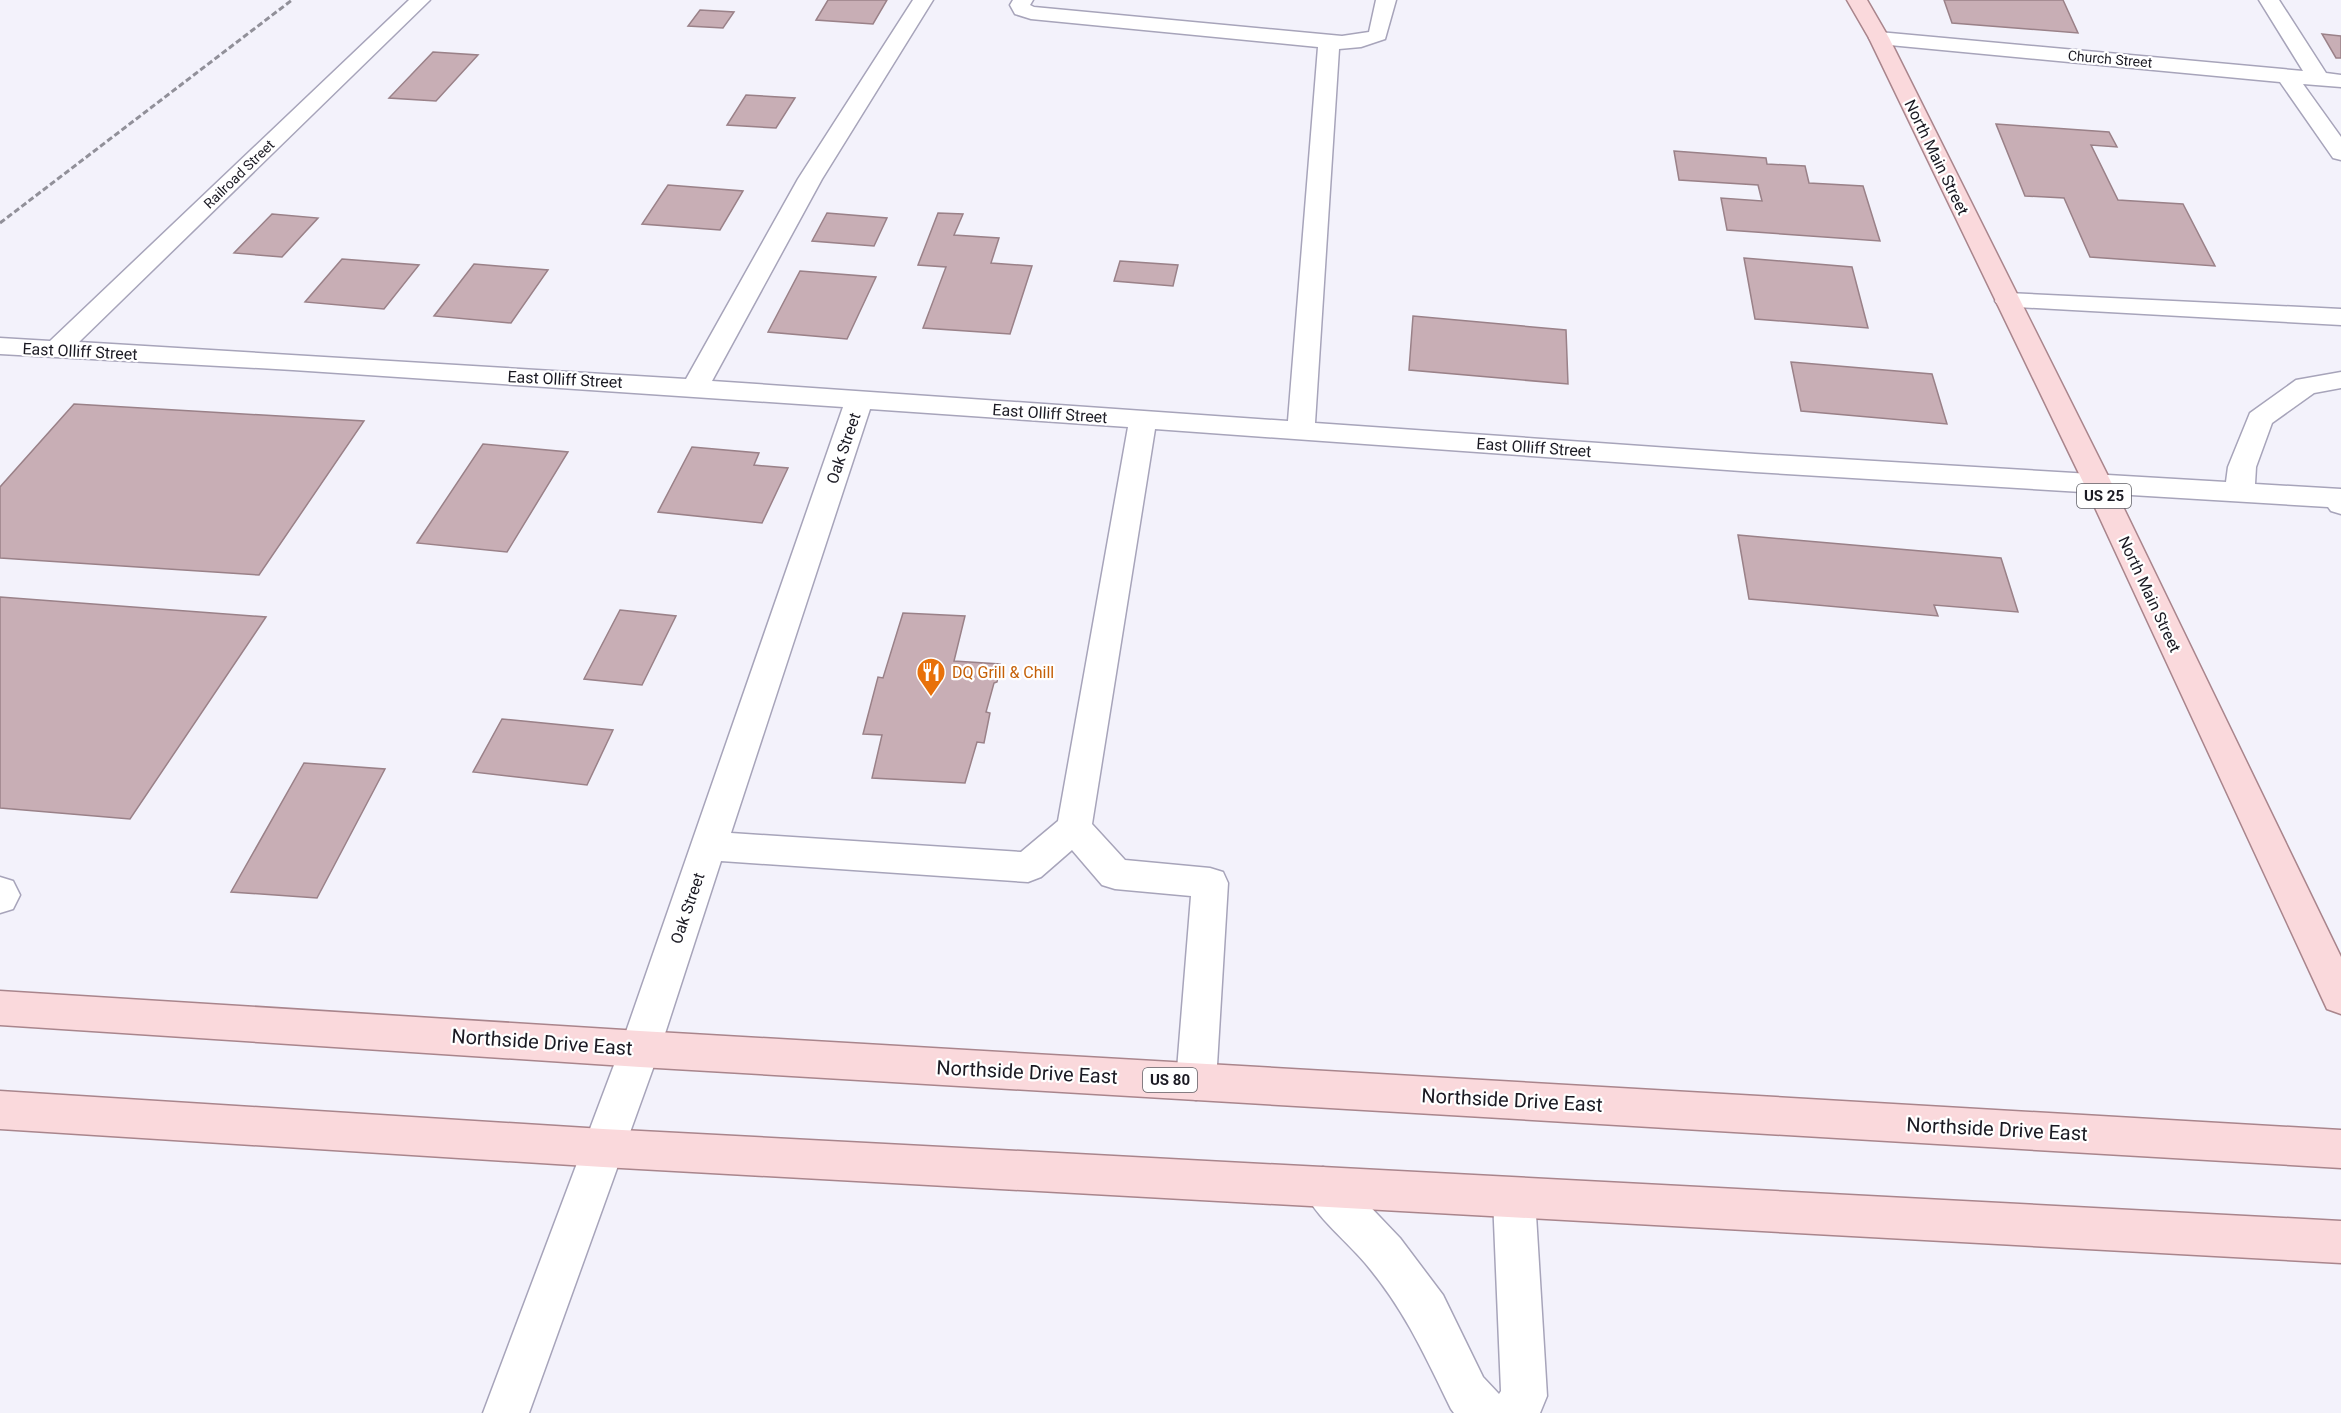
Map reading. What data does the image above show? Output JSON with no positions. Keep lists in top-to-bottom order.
{
  "streets": {
    "main road": [
      "North Main Street",
      "US 25",
      "Northside Drive East",
      "US 80"
    ],
    "street": [
      "Church Street",
      "Railroad Street",
      "East Olliff Street",
      "Oak Street"
    ]
  },
  "crossings": [
    ["Church Street", "North Main Street"],
    ["North Main Street", "East Olliff Street"],
    ["Railroad Street", "East Olliff Street"],
    ["East Olliff Street", "Oak Street"],
    ["Oak Street", "Northside Drive East"]
  ],
  "places": {
    "restaurant": ["DQ Grill & Chill"]
  }
}
